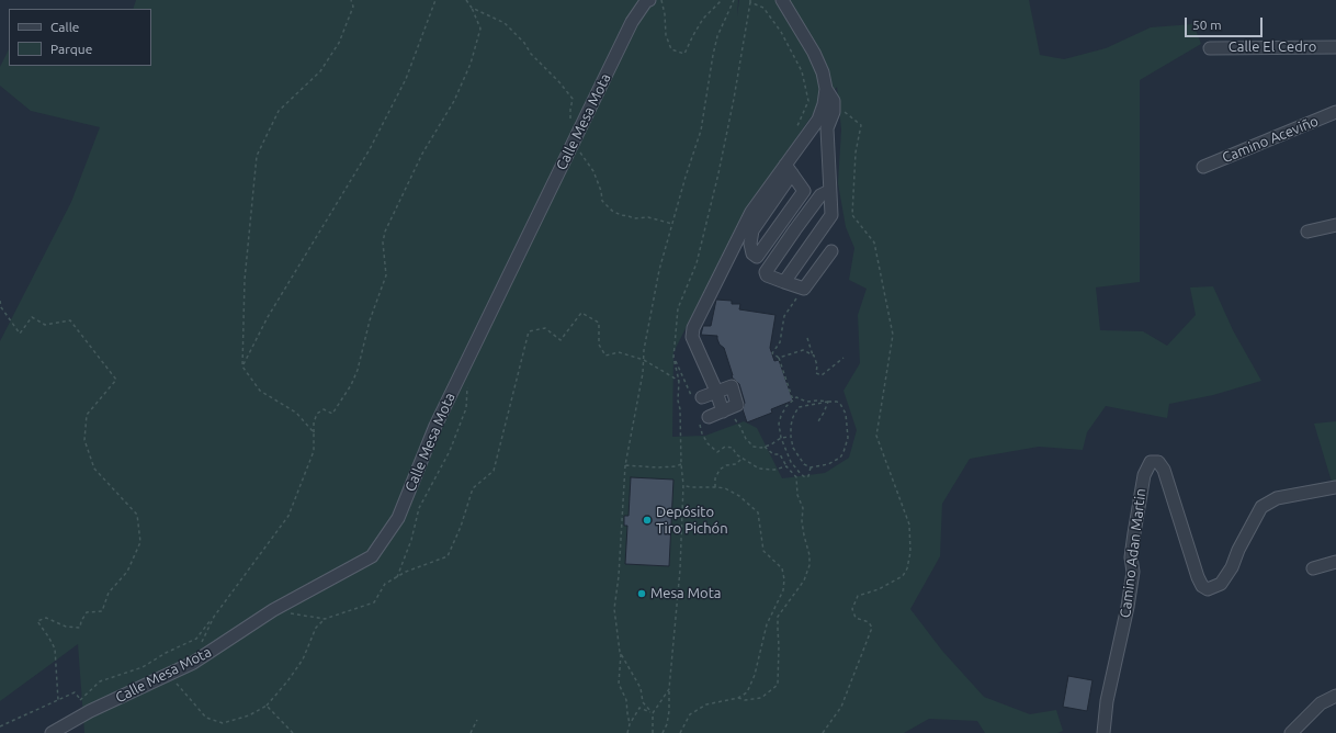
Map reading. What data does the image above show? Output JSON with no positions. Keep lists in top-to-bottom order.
{
  "streets": {
    "street": [
      "Calle El Cedro",
      "Calle Mesa Mota",
      "Camino Aceviño",
      "Camino Adan Martin"
    ]
  },
  "places": ["Depósito Tiro Pichón", "Mesa Mota"],
  "legend": ["Calle", "Parque"],
  "scale_bar": "50 m"
}
